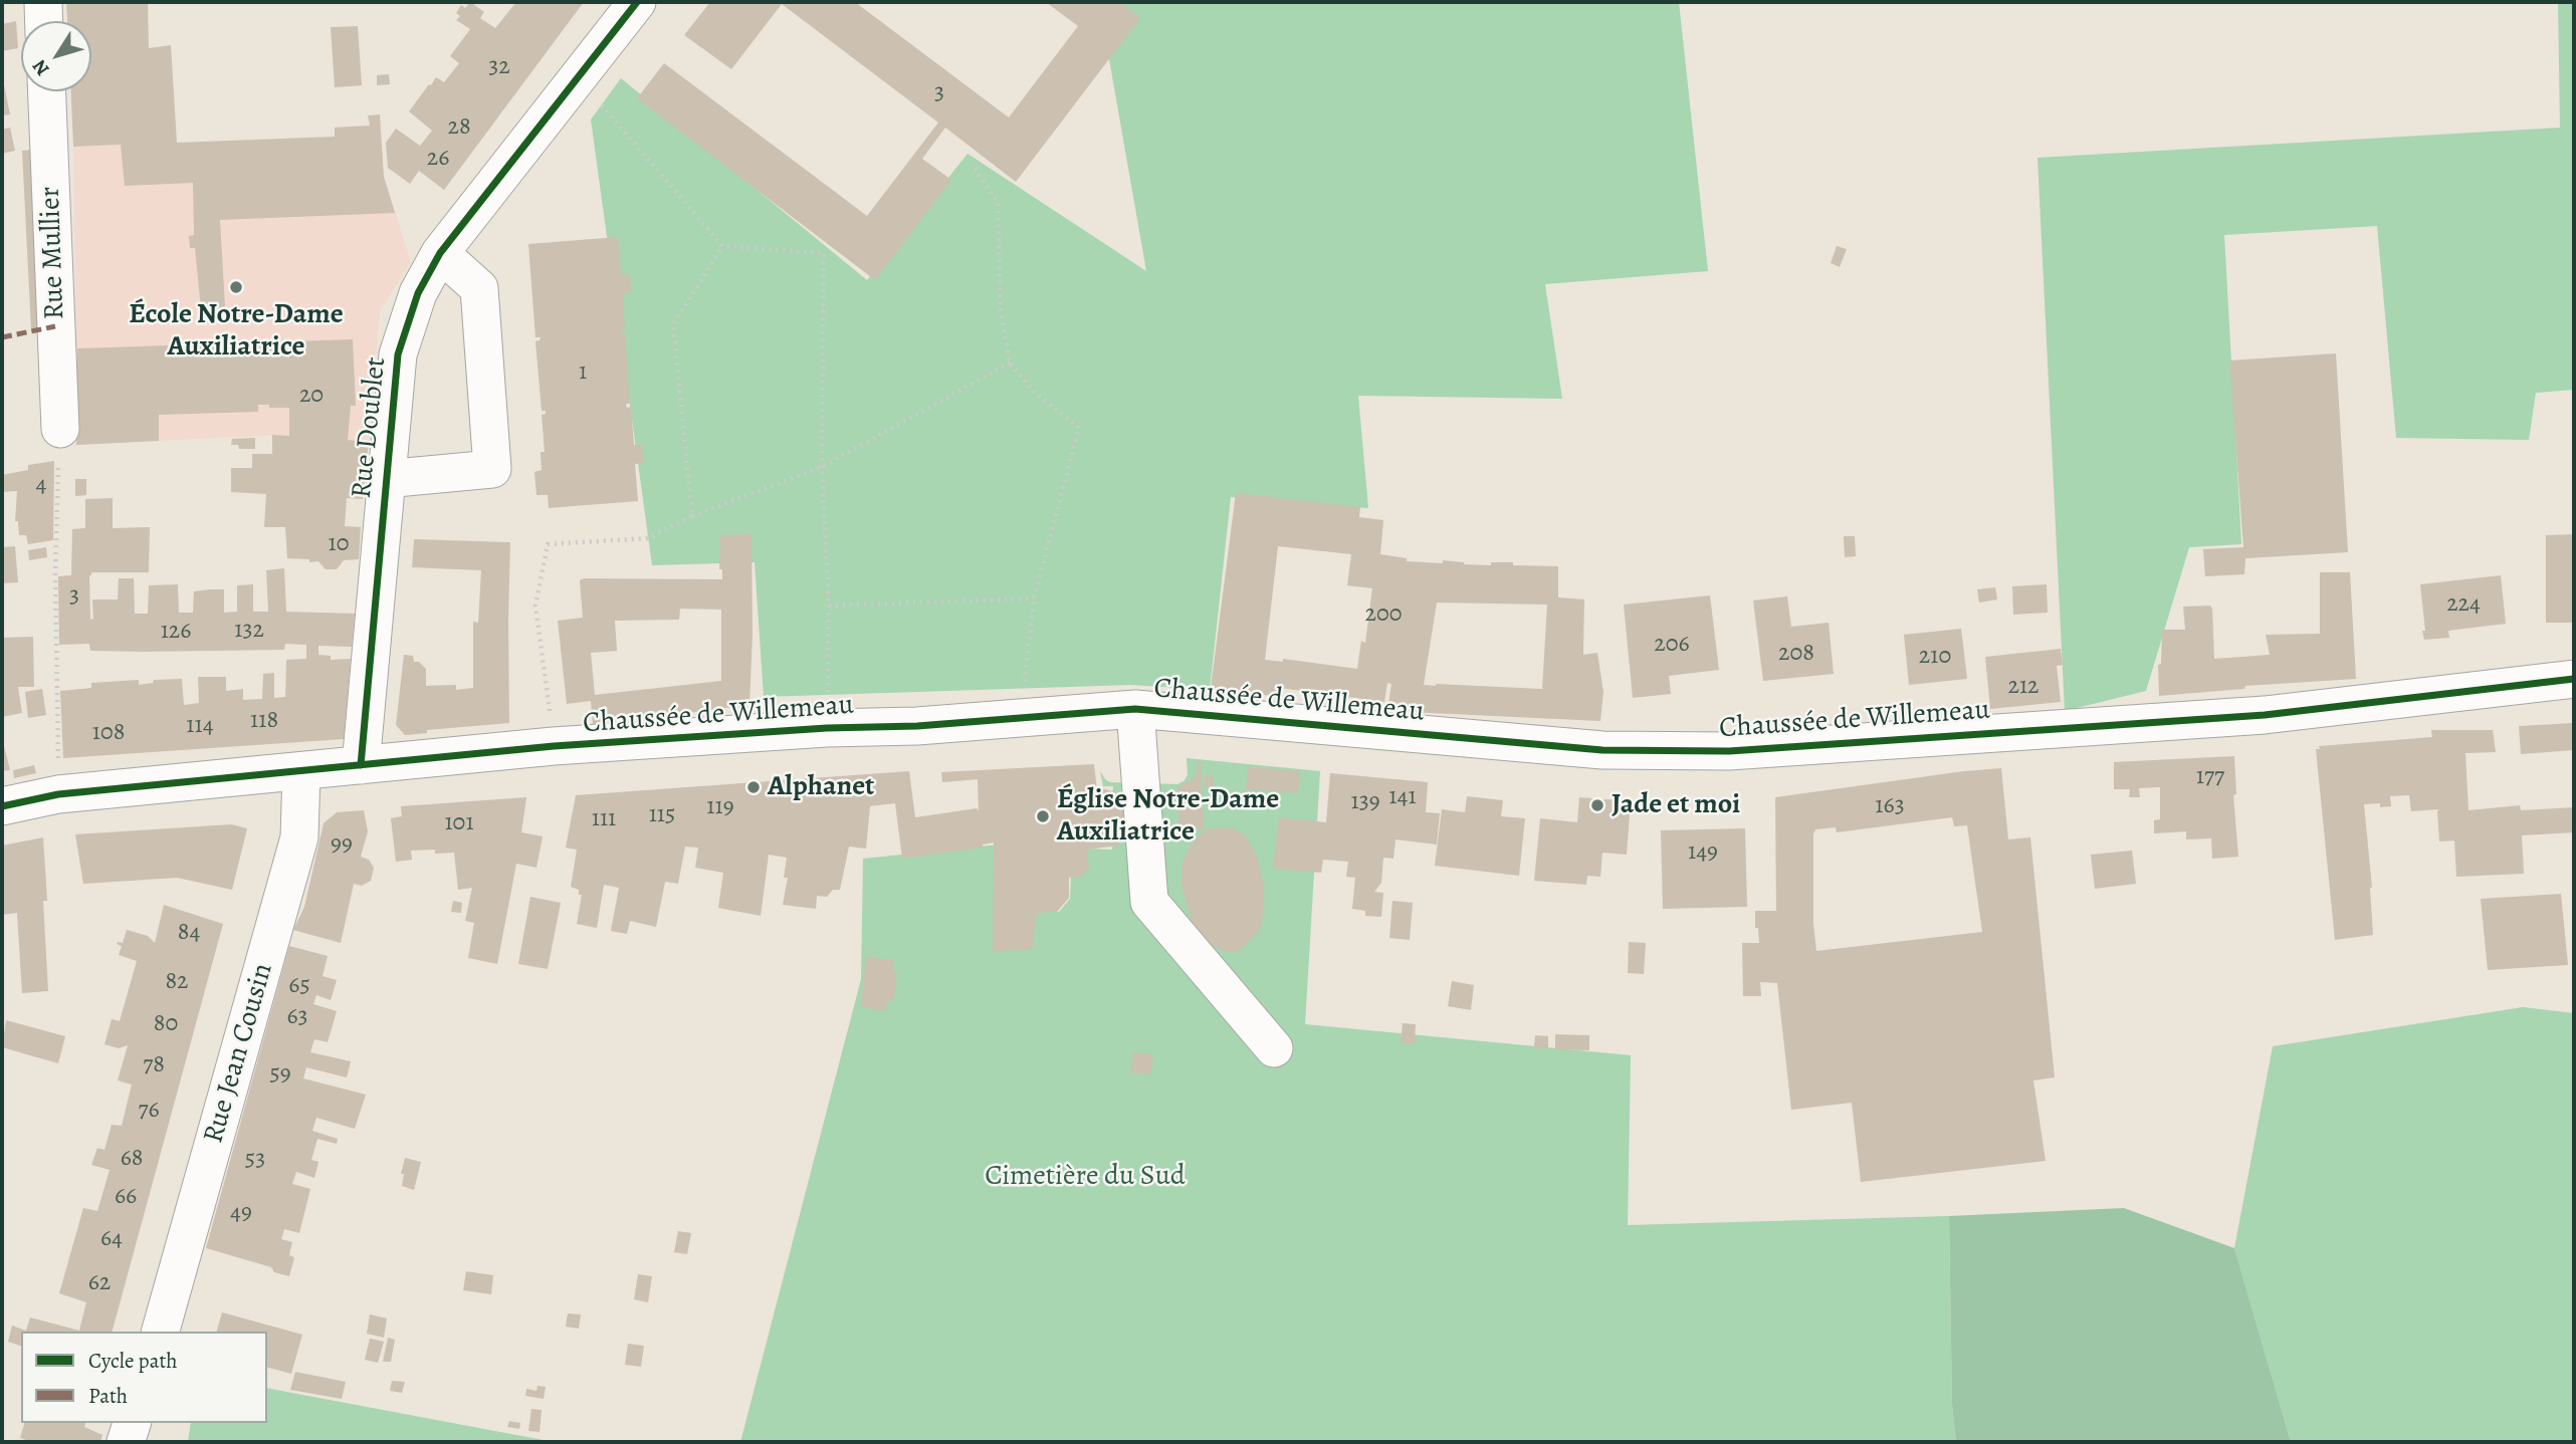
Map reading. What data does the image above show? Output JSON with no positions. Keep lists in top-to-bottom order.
{
  "streets": {
    "street": [
      "Rue Mullier",
      "Rue Doublet",
      "Chaussée de Willemeau",
      "Rue Jean Cousin"
    ]
  },
  "crossings": [
    ["Rue Doublet", "Chaussée de Willemeau"],
    ["Chaussée de Willemeau", "Rue Jean Cousin"]
  ],
  "parks": ["Cimetière du Sud"],
  "places": [
    "École Notre-Dame Auxiliatrice",
    "Alphanet",
    "Jade et moi",
    "Église Notre-Dame Auxiliatrice"
  ],
  "house_numbers": [
    "32",
    "3",
    "28",
    "26",
    "1",
    "20",
    "4",
    "10",
    "3",
    "224",
    "200",
    "132",
    "126",
    "206",
    "208",
    "210",
    "212",
    "118",
    "114",
    "108",
    "177",
    "141",
    "139",
    "163",
    "119",
    "115",
    "111",
    "101",
    "99",
    "149",
    "84",
    "82",
    "65",
    "63",
    "80",
    "78",
    "59",
    "76",
    "68",
    "53",
    "66",
    "49",
    "64",
    "62"
  ],
  "legend": ["Cycle path", "Path"],
  "north": "bottom left"
}
